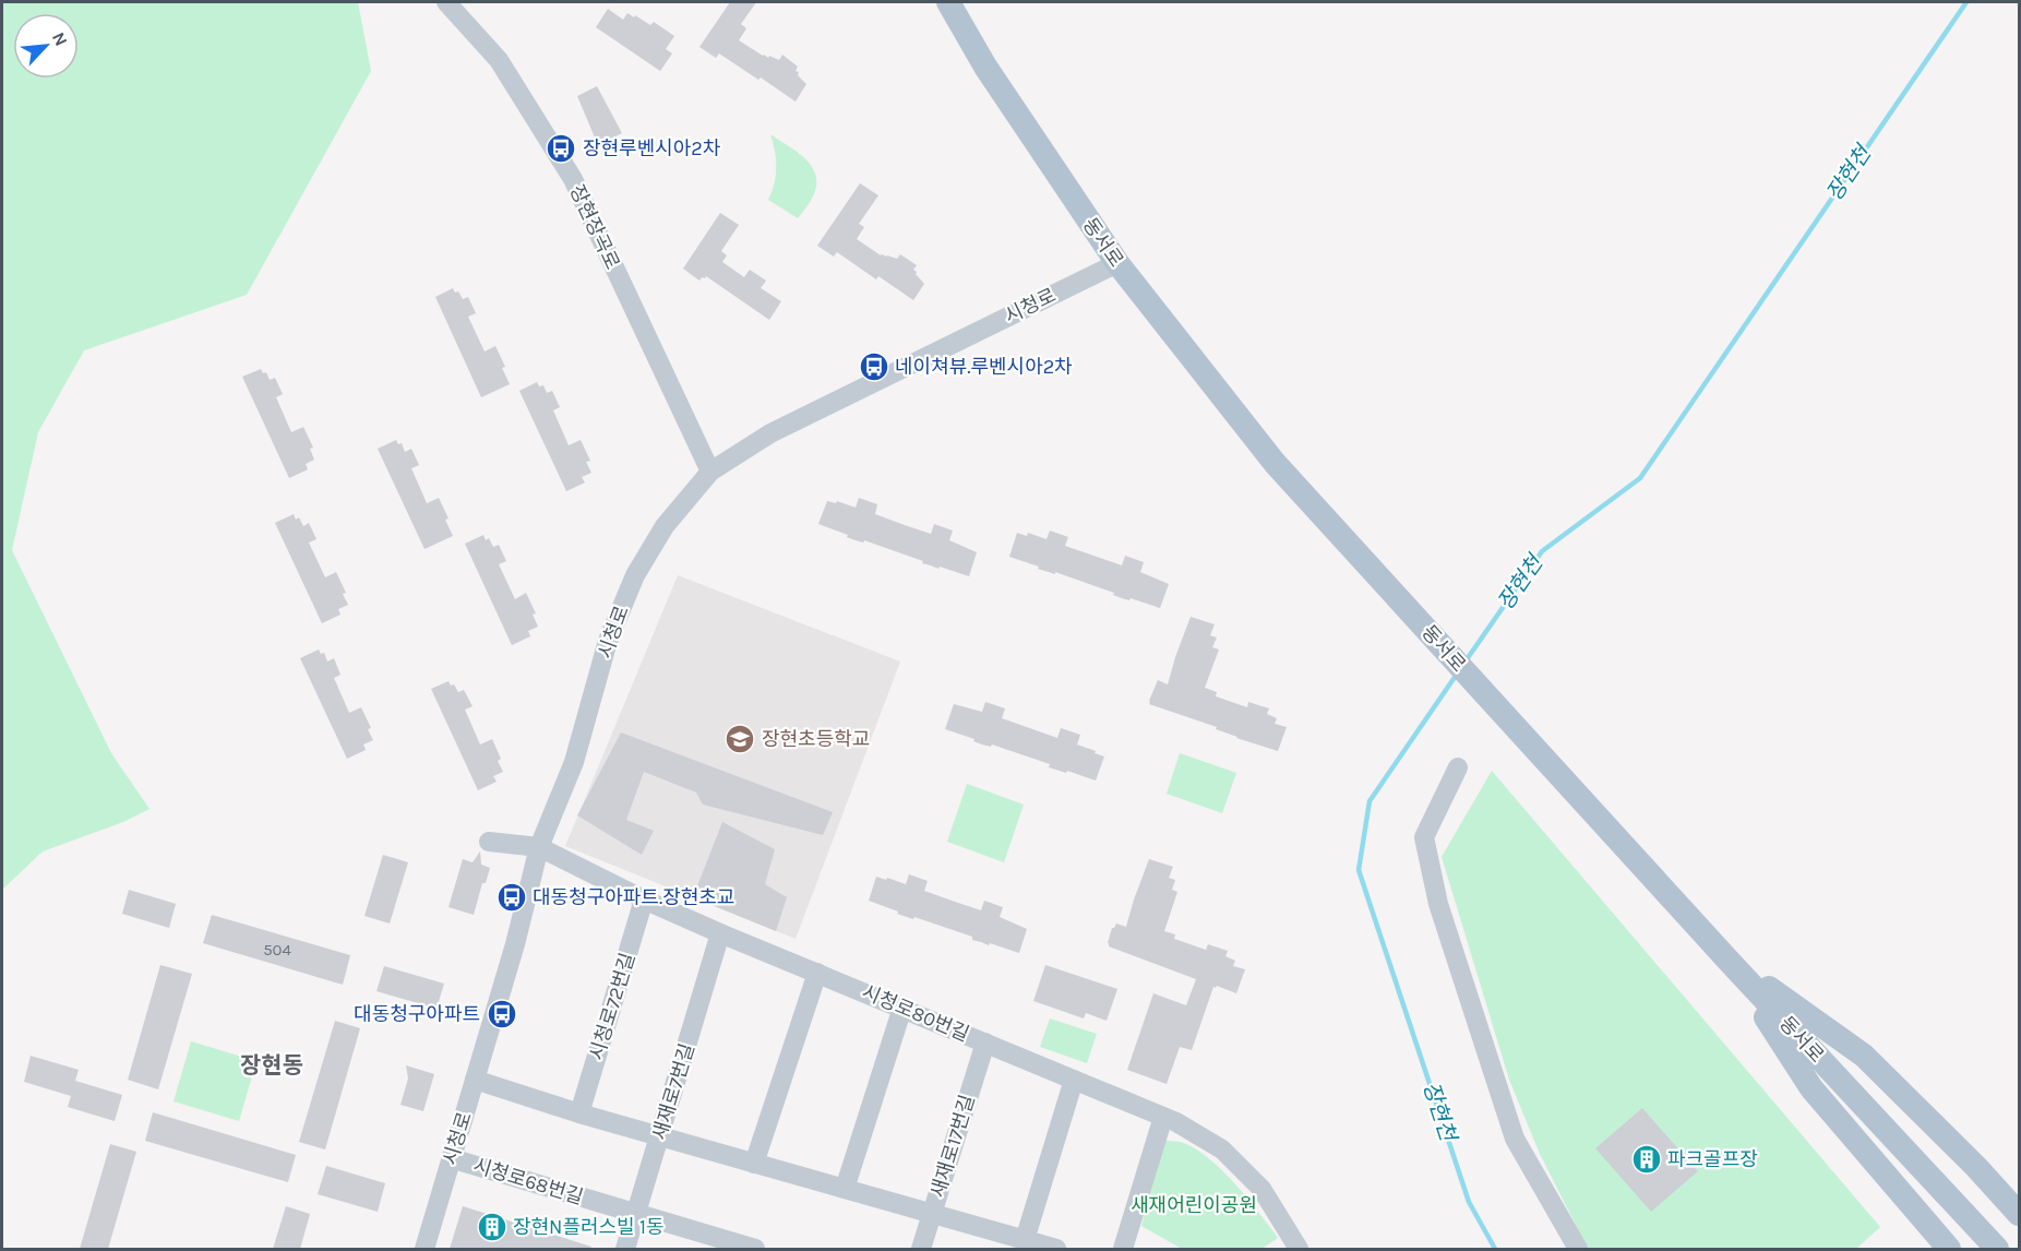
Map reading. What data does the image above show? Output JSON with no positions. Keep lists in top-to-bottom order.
{
  "streets": {
    "main road": ["동서로"],
    "street": [
      "장현장곡로",
      "시청로",
      "시청로72번길",
      "시청로80번길",
      "새재로7번길",
      "새재로17번길",
      "시청로68번길"
    ]
  },
  "crossings": [
    ["장현장곡로", "시청로"],
    ["동서로", "시청로"],
    ["시청로", "시청로80번길"],
    ["시청로", "시청로68번길"],
    ["시청로72번길", "시청로80번길"],
    ["시청로80번길", "새재로7번길"],
    ["시청로80번길", "새재로17번길"],
    ["새재로7번길", "시청로68번길"]
  ],
  "districts": ["장현동"],
  "water": ["장현천"],
  "parks": ["새재어린이공원"],
  "places": {
    "bus stop": [
      "장현루벤시아2차",
      "네이쳐뷰.루벤시아2차",
      "대동청구아파트.장현초교",
      "대동청구아파트"
    ],
    "school or university": ["장현초등학교"],
    "building": ["파크골프장", "장현N플러스빌 1동"]
  },
  "house_numbers": ["504"],
  "north": "top right"
}
